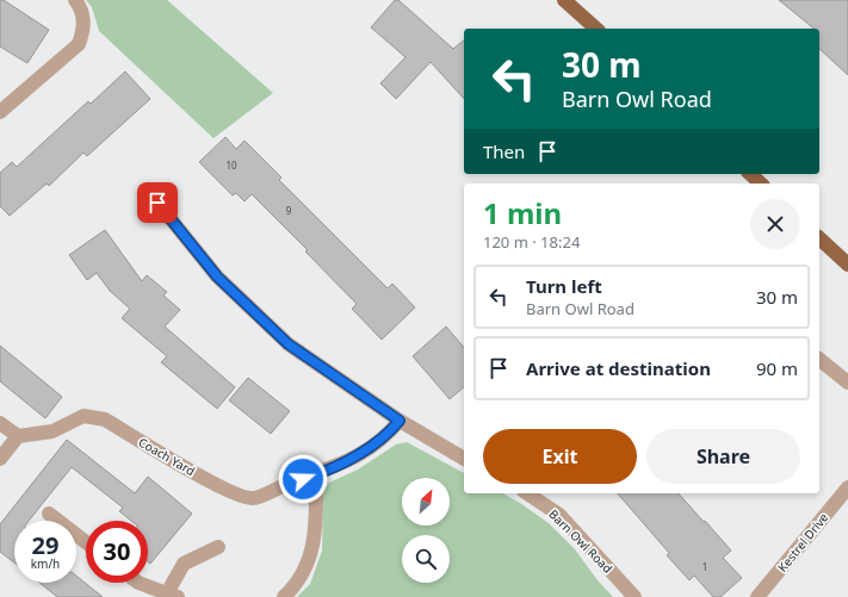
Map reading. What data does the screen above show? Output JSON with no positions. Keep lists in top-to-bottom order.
{
  "streets": {
    "street": ["Coach Yard", "Barn Owl Road", "Kestrel Drive"]
  },
  "house_numbers": ["10", "9", "1"],
  "north": "top right",
  "page": {
    "turn": ["30 m", "Barn Owl Road"],
    "then": "Then",
    "heading": ["1 min", "120 m · 18:24"],
    "list": [
      {
        "name": "Turn left",
        "note": "Barn Owl Road",
        "value": "30 m"
      },
      {
        "name": "Arrive at destination",
        "value": "90 m"
      }
    ],
    "buttons": ["Exit", "Share"],
    "speed": "29 km/h",
    "limit": "30"
  }
}
